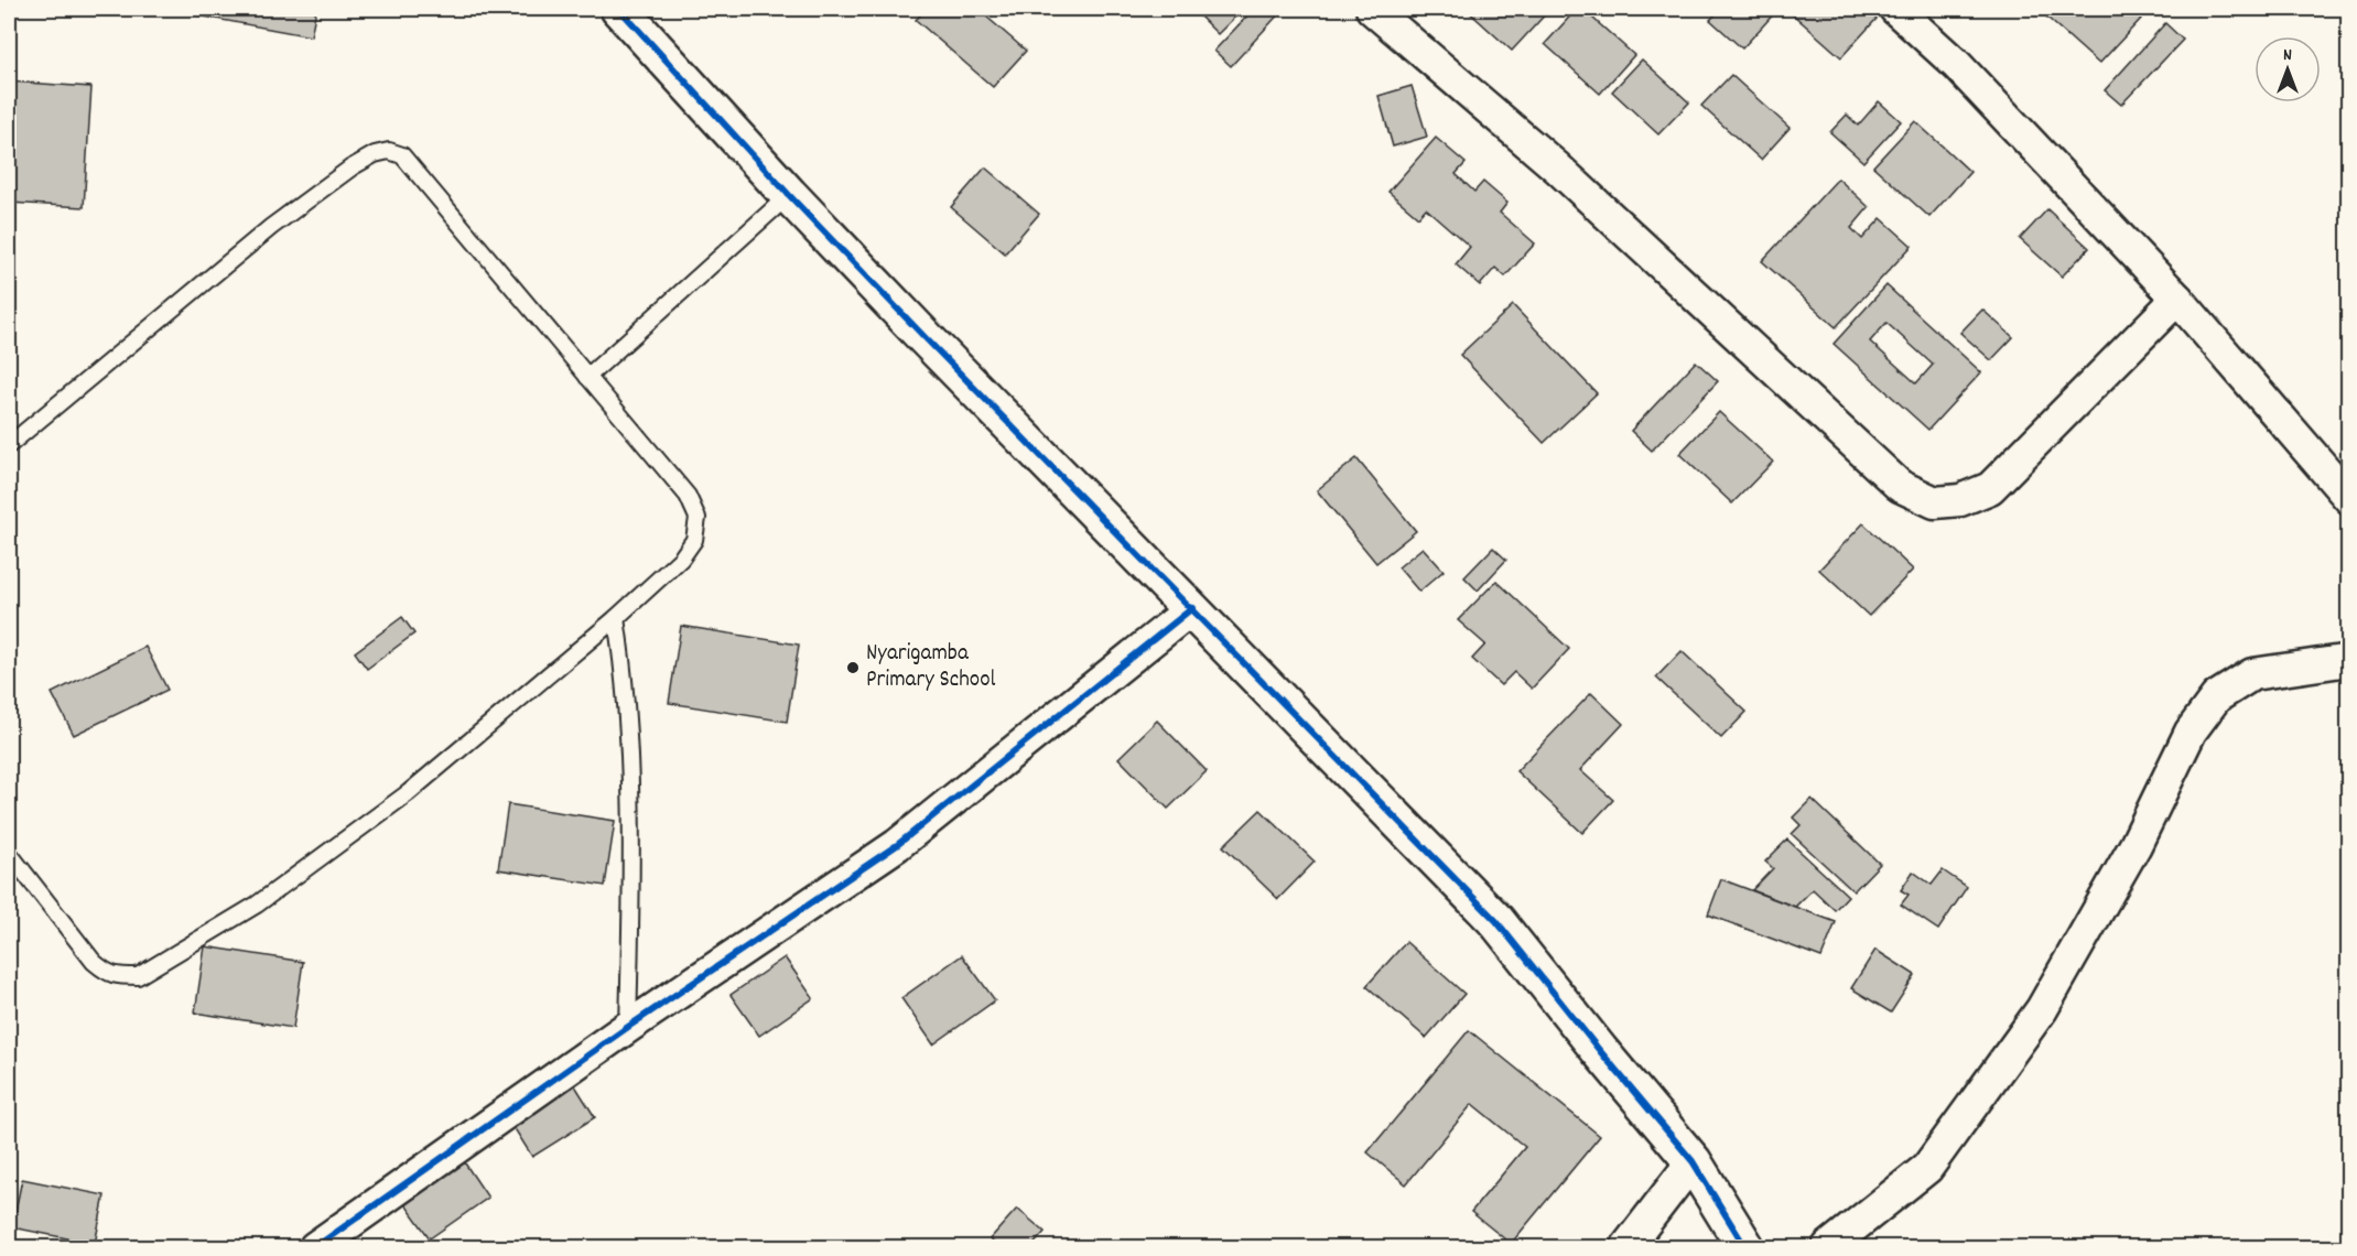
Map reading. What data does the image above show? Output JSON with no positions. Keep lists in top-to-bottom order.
{
  "places": ["Nyarigamba Primary School"],
  "north": "top"
}
